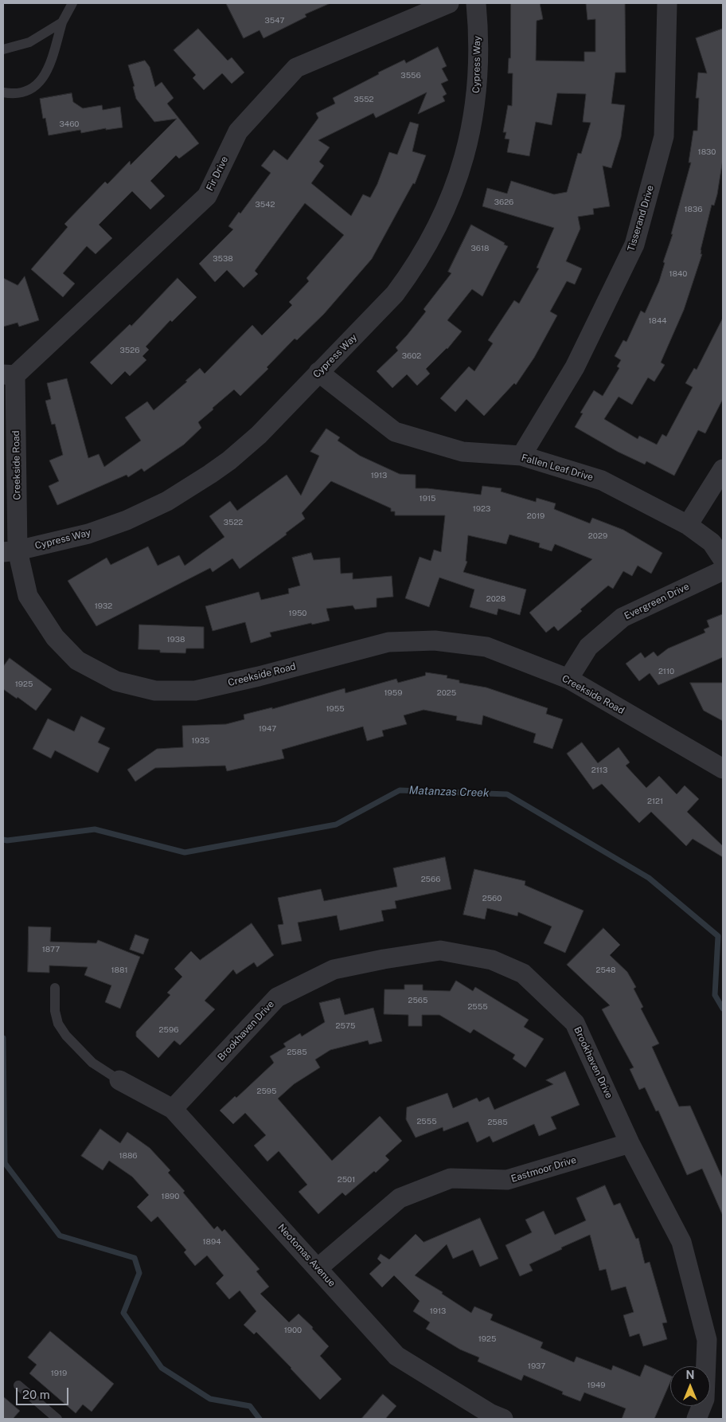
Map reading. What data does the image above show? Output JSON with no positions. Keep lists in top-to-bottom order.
{
  "streets": {
    "street": [
      "Cypress Way",
      "Fir Drive",
      "Tisserand Drive",
      "Creekside Road",
      "Fallen Leaf Drive",
      "Evergreen Drive",
      "Brookhaven Drive",
      "Eastmoor Drive",
      "Neotomas Avenue"
    ]
  },
  "crossings": [
    ["Cypress Way", "Creekside Road"],
    ["Cypress Way", "Fallen Leaf Drive"],
    ["Fir Drive", "Creekside Road"],
    ["Tisserand Drive", "Fallen Leaf Drive"],
    ["Creekside Road", "Evergreen Drive"],
    ["Brookhaven Drive", "Eastmoor Drive"],
    ["Brookhaven Drive", "Neotomas Avenue"],
    ["Eastmoor Drive", "Neotomas Avenue"]
  ],
  "water": ["Matanzas Creek"],
  "house_numbers": [
    "3547",
    "3556",
    "3552",
    "3460",
    "1830",
    "3626",
    "3542",
    "1836",
    "3618",
    "3538",
    "1840",
    "1844",
    "3526",
    "3602",
    "1913",
    "1915",
    "1923",
    "2019",
    "3522",
    "2029",
    "2028",
    "1932",
    "1950",
    "1938",
    "2110",
    "1925",
    "1959",
    "2025",
    "1955",
    "1947",
    "1935",
    "2113",
    "2121",
    "2566",
    "2560",
    "1877",
    "1881",
    "2548",
    "2565",
    "2555",
    "2575",
    "2596",
    "2585",
    "2595",
    "2555",
    "2585",
    "1886",
    "2501",
    "1890",
    "1894",
    "1913",
    "1900",
    "1925",
    "1937",
    "1919",
    "1949"
  ],
  "scale_bar": "20 m",
  "north": "top"
}
